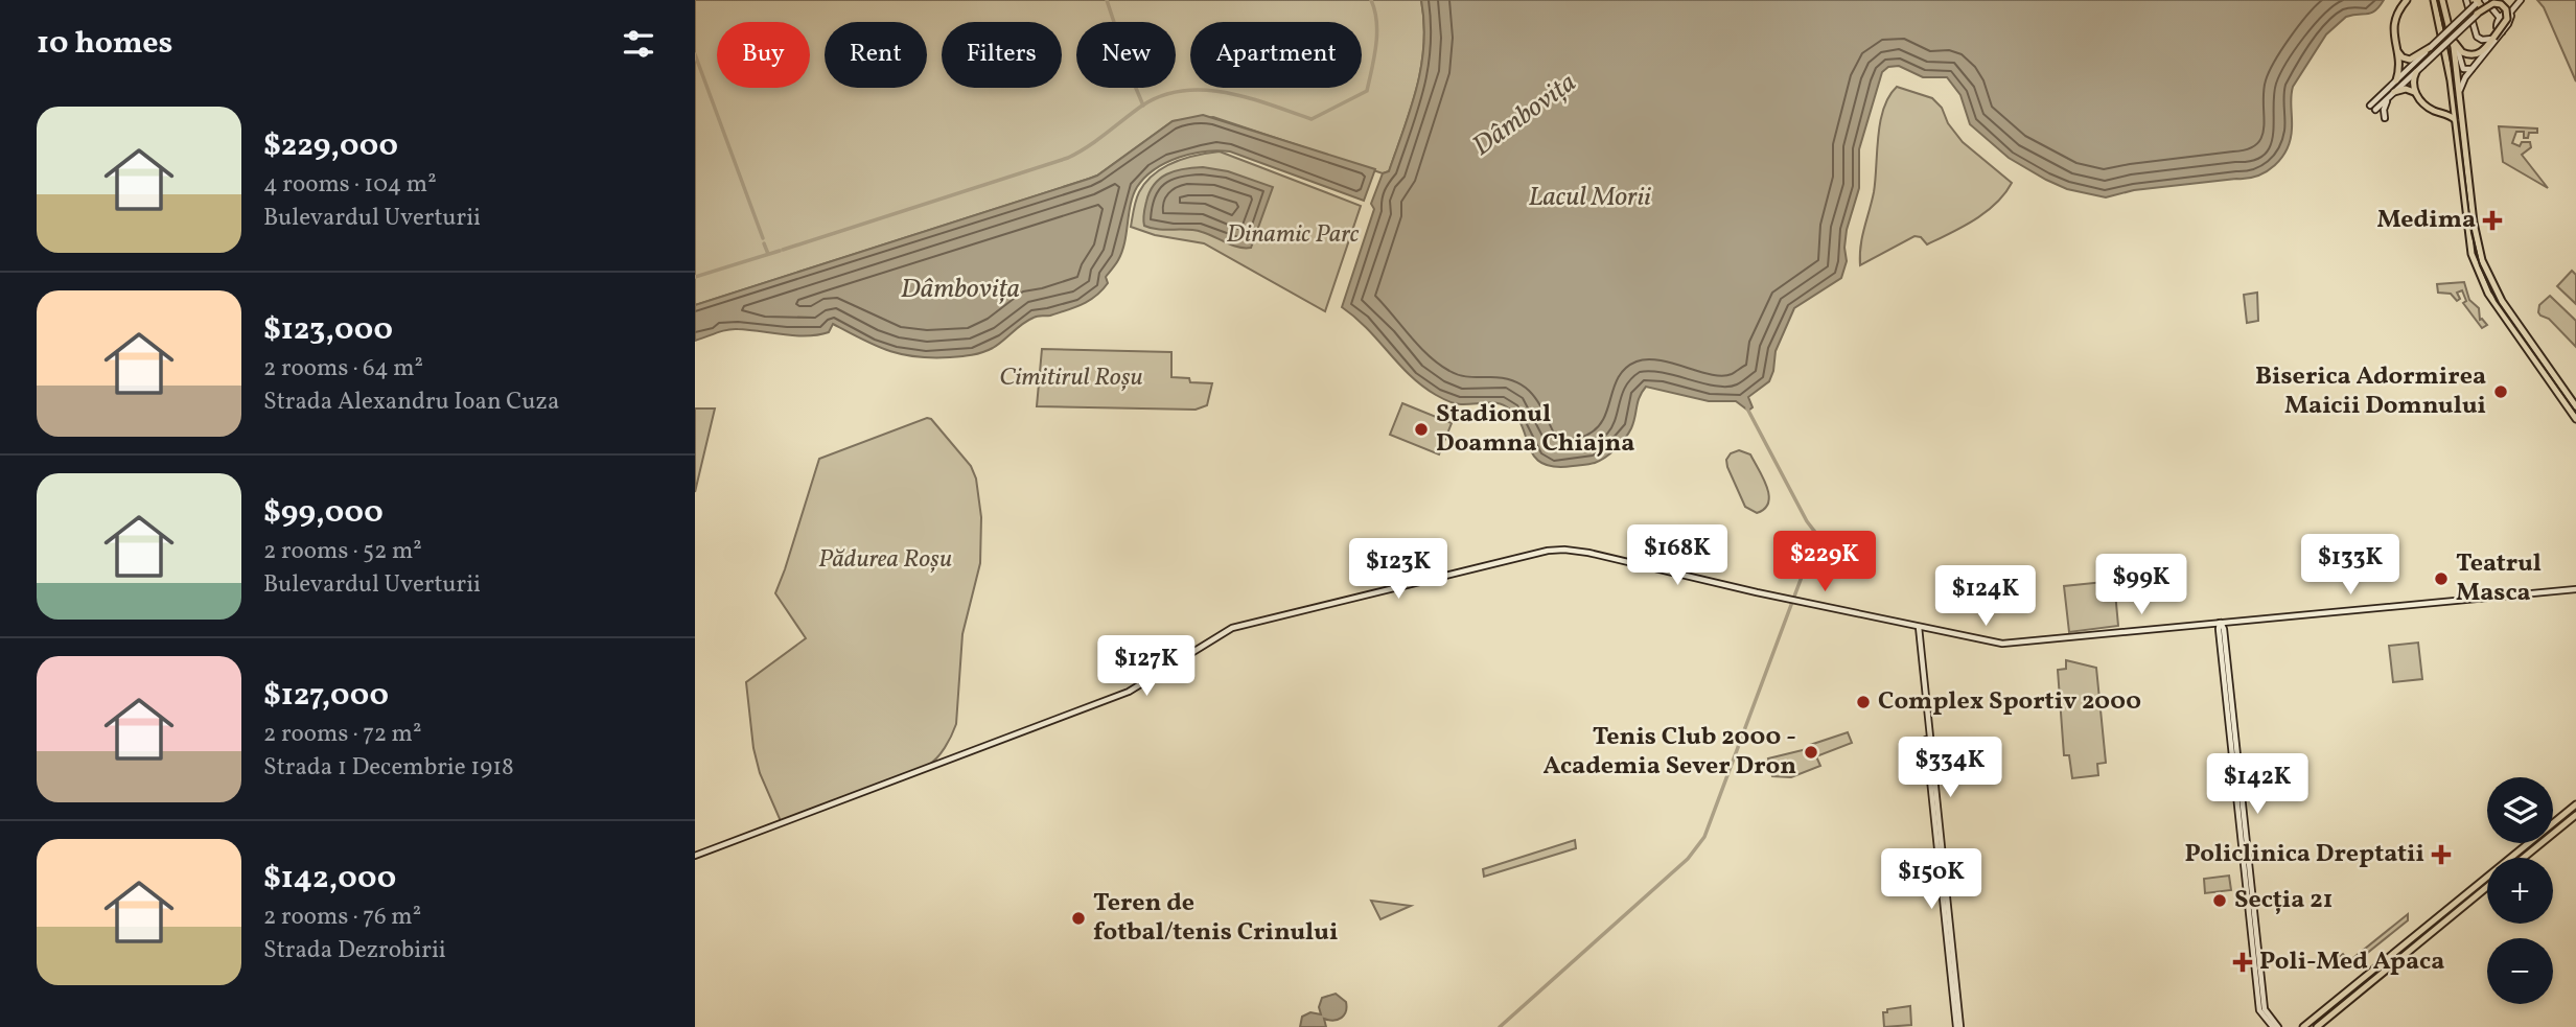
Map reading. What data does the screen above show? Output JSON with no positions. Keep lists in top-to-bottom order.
{
  "water": ["Dâmbovița", "Lacul Morii"],
  "parks": ["Dinamic Parc", "Cimitirul Roșu", "Pădurea Roșu"],
  "places": {
    "health": ["Medima", "Policlinica Dreptatii", "Poli-Med Apaca"],
    "other": [
      "Biserica Adormirea Maicii Domnului",
      "Stadionul Doamna Chiajna",
      "Teatrul Masca",
      "Complex Sportiv 2000",
      "Tenis Club 2000 - Academia Sever Dron",
      "Secția 21",
      "Teren de fotbal/tenis Crinului"
    ]
  },
  "page": {
    "heading": "10 homes",
    "chip": [
      "Buy",
      "Rent",
      "Filters",
      "New",
      "Apartment"
    ],
    "list": [
      {
        "name": "$229,000",
        "note": "4 rooms · 104 m² · Bulevardul Uverturii"
      },
      {
        "name": "$123,000",
        "note": "2 rooms · 64 m² · Strada Alexandru Ioan Cuza"
      },
      {
        "name": "$99,000",
        "note": "2 rooms · 52 m² · Bulevardul Uverturii"
      },
      {
        "name": "$127,000",
        "note": "2 rooms · 72 m² · Strada 1 Decembrie 1918"
      },
      {
        "name": "$142,000",
        "note": "2 rooms · 76 m² · Strada Dezrobirii"
      }
    ],
    "price": [
      "$168K",
      "$229K",
      "$133K",
      "$123K",
      "$99K",
      "$124K",
      "$127K",
      "$334K",
      "$142K",
      "$150K"
    ],
    "map_buttons": ["+", "−"]
  }
}
